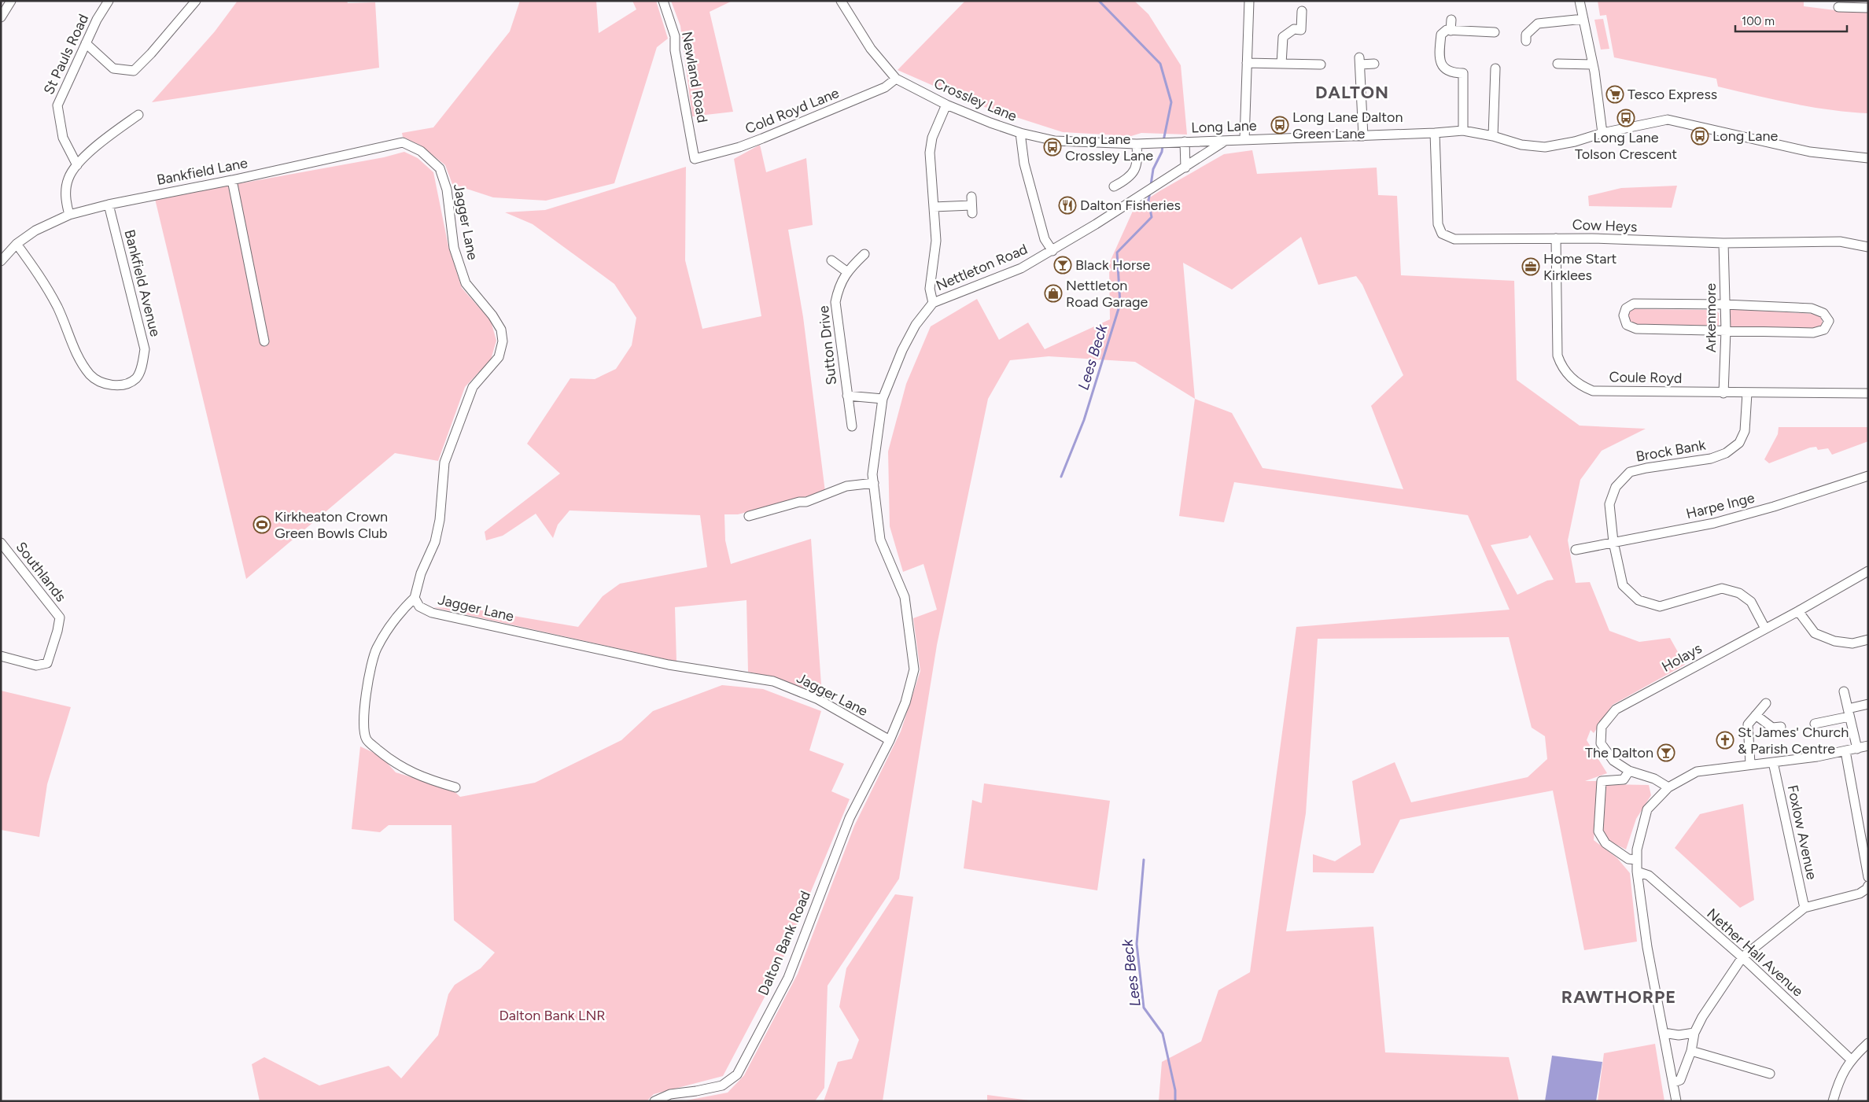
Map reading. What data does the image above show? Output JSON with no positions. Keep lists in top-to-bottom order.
{
  "streets": {
    "street": [
      "St Pauls Road",
      "Newland Road",
      "Crossley Lane",
      "Cold Royd Lane",
      "Long Lane",
      "Bankfield Lane",
      "Jagger Lane",
      "Cow Heys",
      "Nettleton Road",
      "Bankfield Avenue",
      "Arkenmore",
      "Sutton Drive",
      "Coule Royd",
      "Brock Bank",
      "Harpe Inge",
      "Southlands",
      "Holays",
      "Foxlow Avenue",
      "Dalton Bank Road",
      "Nether Hall Avenue"
    ]
  },
  "crossings": [
    ["Newland Road", "Cold Royd Lane"],
    ["Crossley Lane", "Cold Royd Lane"],
    ["Crossley Lane", "Long Lane"],
    ["Crossley Lane", "Nettleton Road"],
    ["Long Lane", "Cow Heys"],
    ["Long Lane", "Nettleton Road"],
    ["Bankfield Lane", "Jagger Lane"],
    ["Bankfield Lane", "Bankfield Avenue"],
    ["Jagger Lane", "Nettleton Road"],
    ["Jagger Lane", "Dalton Bank Road"],
    ["Cow Heys", "Arkenmore"],
    ["Cow Heys", "Coule Royd"],
    ["Nettleton Road", "Sutton Drive"],
    ["Nettleton Road", "Dalton Bank Road"],
    ["Arkenmore", "Coule Royd"],
    ["Coule Royd", "Brock Bank"],
    ["Brock Bank", "Harpe Inge"],
    ["Brock Bank", "Holays"]
  ],
  "districts": ["DALTON", "RAWTHORPE"],
  "water": ["Lees Beck"],
  "parks": ["Dalton Bank LNR"],
  "places": {
    "supermarket": ["Tesco Express"],
    "bus stop": [
      "Long Lane Tolson Crescent",
      "Long Lane Dalton Green Lane",
      "Long Lane",
      "Long Lane Crossley Lane"
    ],
    "restaurant": ["Dalton Fisheries"],
    "bar": ["Black Horse", "The Dalton"],
    "office": ["Home Start Kirklees"],
    "shop": ["Nettleton Road Garage"],
    "sports": ["Kirkheaton Crown Green Bowls Club"],
    "church": ["St James' Church & Parish Centre"]
  },
  "scale_bar": "100 m"
}
